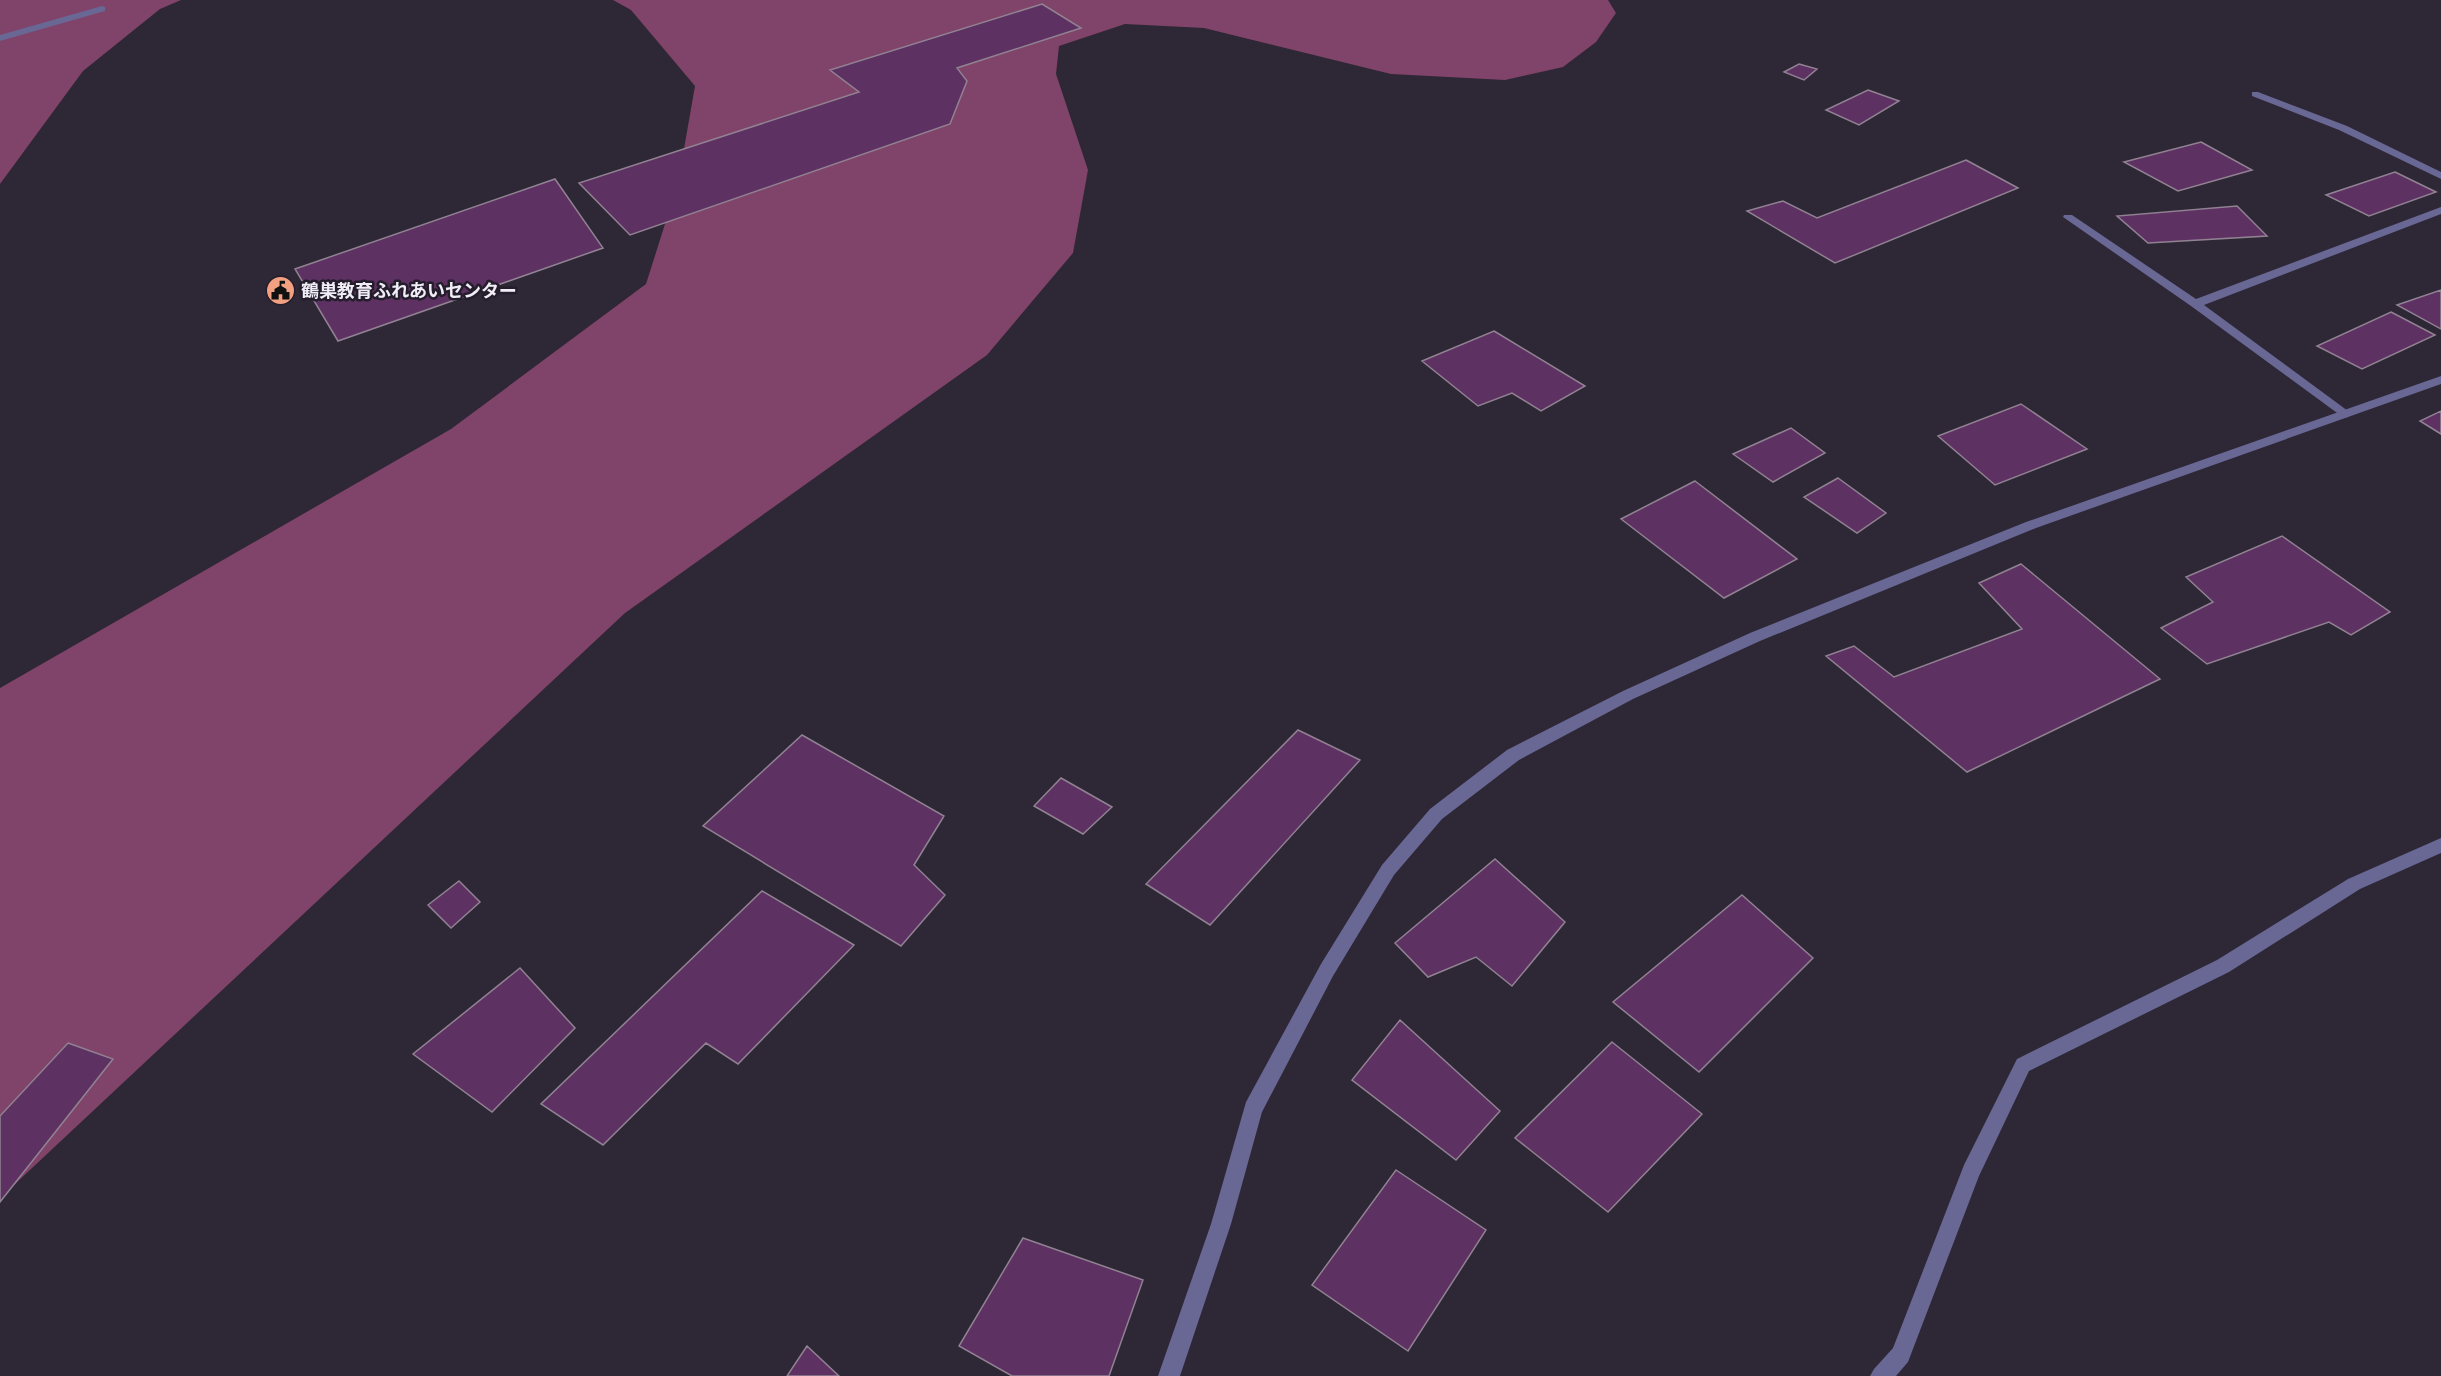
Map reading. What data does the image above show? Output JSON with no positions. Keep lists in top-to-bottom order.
{
  "places": {
    "public building": ["鶴巣教育ふれあいセンター"]
  }
}
